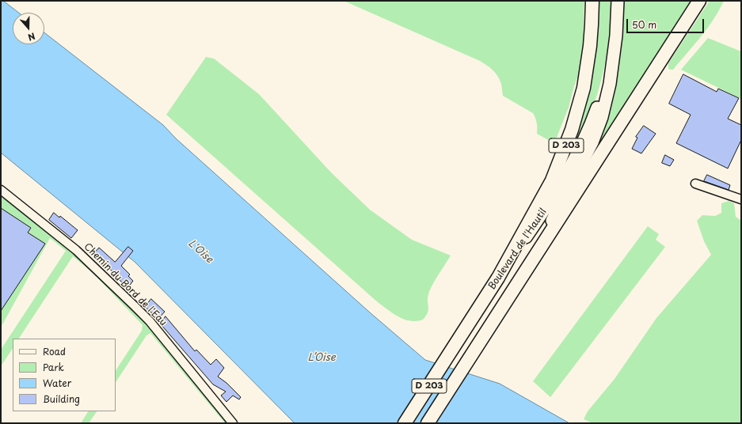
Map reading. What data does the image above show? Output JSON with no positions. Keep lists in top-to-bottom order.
{
  "streets": {
    "main road": ["D 203", "Boulevard de l'Hautil"],
    "street": ["Chemin du Bord de l'Eau"]
  },
  "crossings": [
    ["D 203", "Boulevard de l'Hautil"]
  ],
  "water": ["L'Oise", "L’Oise"],
  "legend": [
    "Road",
    "Park",
    "Water",
    "Building"
  ],
  "scale_bar": "50 m",
  "north": "bottom"
}
